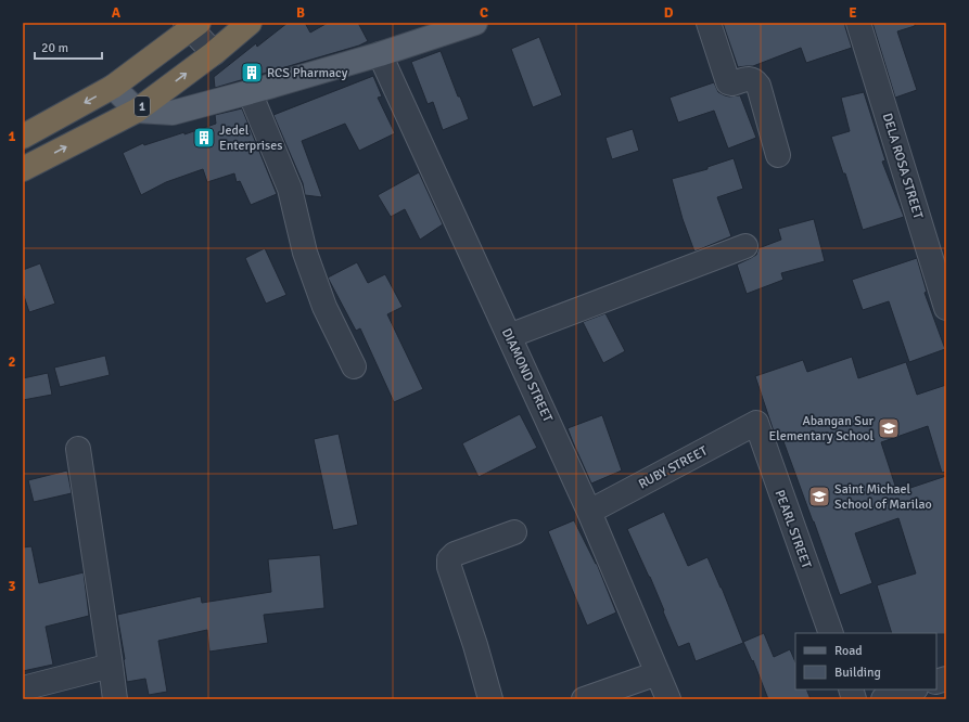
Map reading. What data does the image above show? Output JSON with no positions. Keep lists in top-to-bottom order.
{
  "streets": {
    "highway": ["1"],
    "street": [
      "DELA ROSA STREET",
      "DIAMOND STREET",
      "RUBY STREET",
      "PEARL STREET"
    ]
  },
  "crossings": [
    ["DIAMOND STREET", "RUBY STREET"],
    ["RUBY STREET", "PEARL STREET"]
  ],
  "places": {
    "building": ["RCS Pharmacy", "Jedel Enterprises"],
    "school or university": ["Abangan Sur Elementary School", "Saint Michael School of Marilao"]
  },
  "legend": ["Road", "Building"],
  "scale_bar": "20 m",
  "grid": {
    "columns": [
      "A",
      "B",
      "C",
      "D",
      "E"
    ],
    "rows": ["1", "2", "3"]
  }
}
